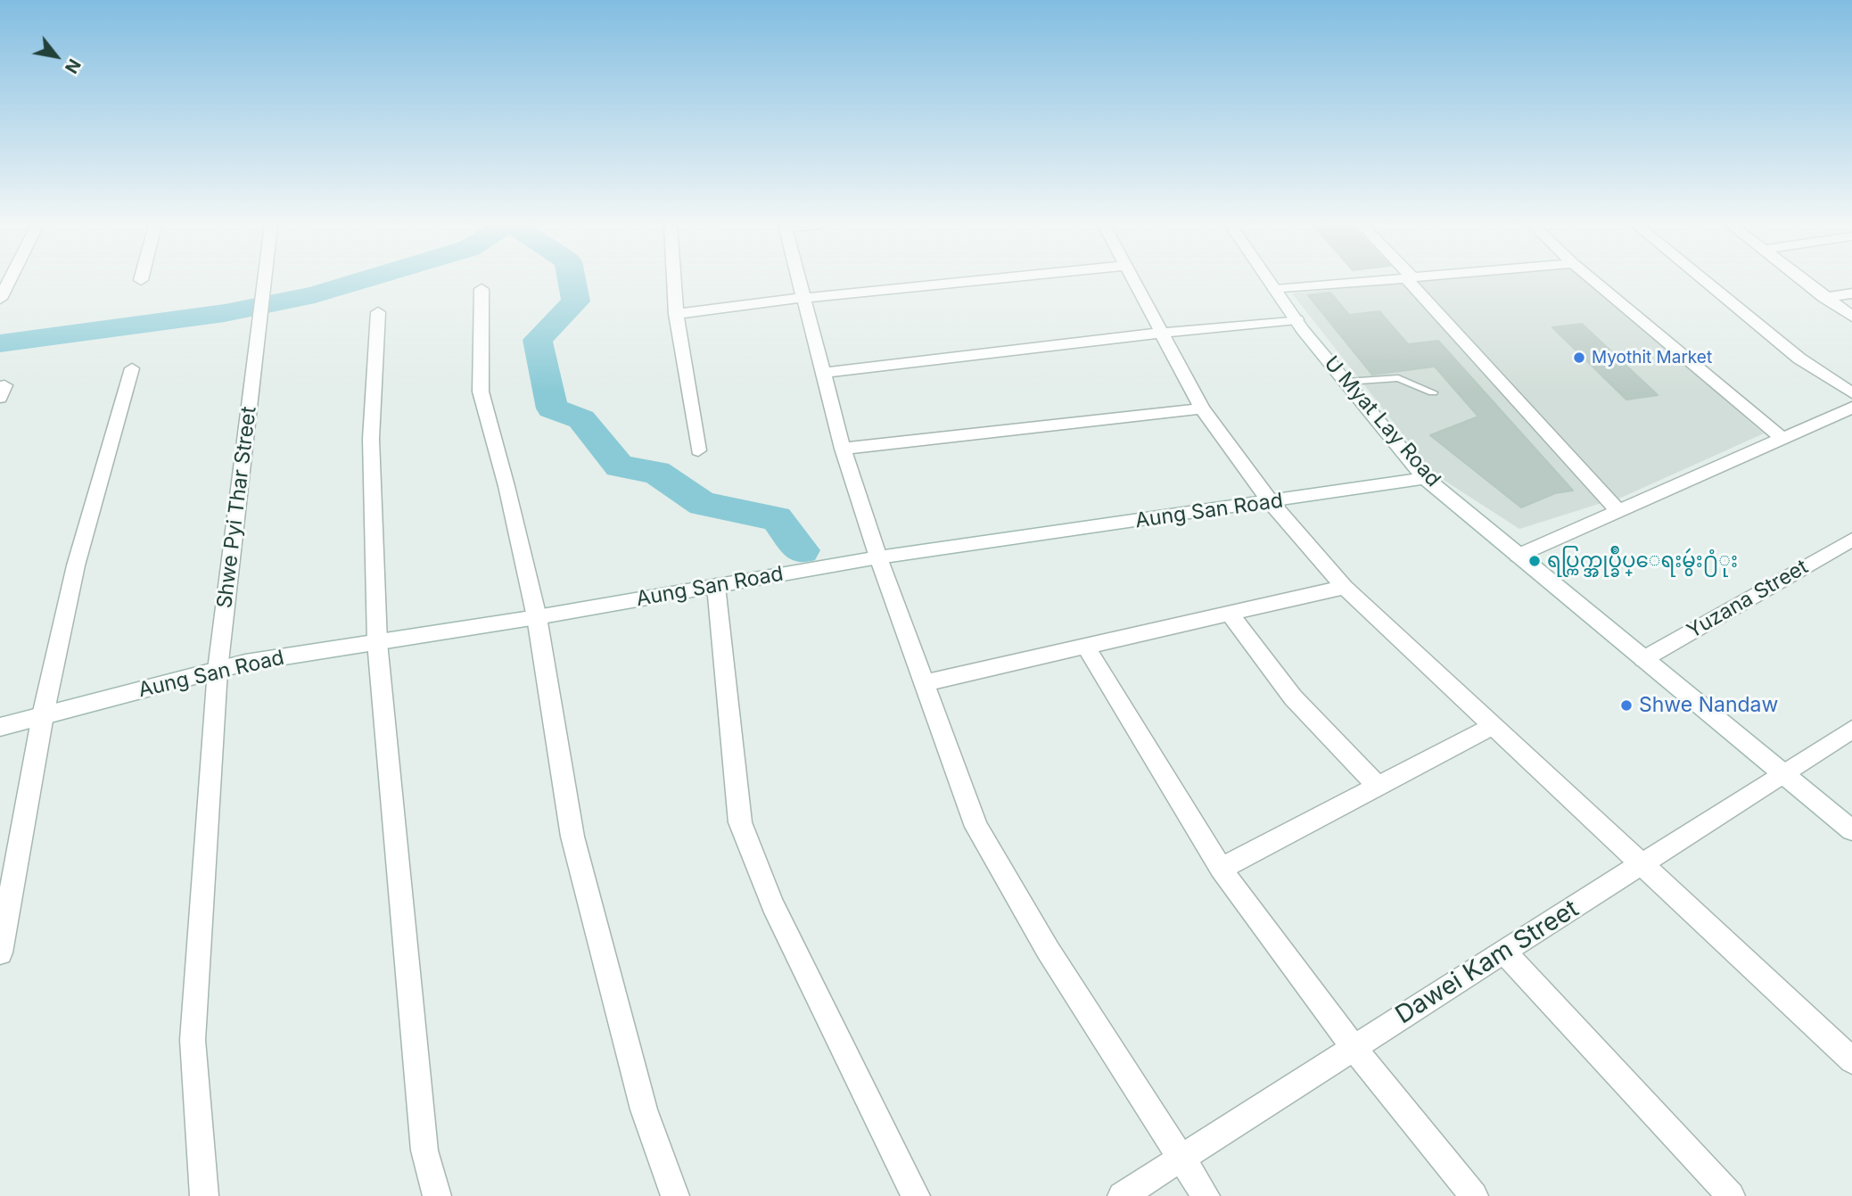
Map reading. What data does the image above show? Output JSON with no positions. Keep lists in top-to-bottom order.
{
  "streets": {
    "street": [
      "U Myat Lay Road",
      "Shwe Pyi Thar Street",
      "Aung San Road",
      "Yuzana Street",
      "Dawei Kam Street"
    ]
  },
  "crossings": [
    ["U Myat Lay Road", "Aung San Road"],
    ["U Myat Lay Road", "Yuzana Street"],
    ["U Myat Lay Road", "Dawei Kam Street"],
    ["Shwe Pyi Thar Street", "Aung San Road"]
  ],
  "places": ["Myothit Market", "ရပ္ကြက္အုပ္ခ်ဳပ္ေရးမွဴး႐ံုး", "Shwe Nandaw"],
  "north": "bottom right"
}
